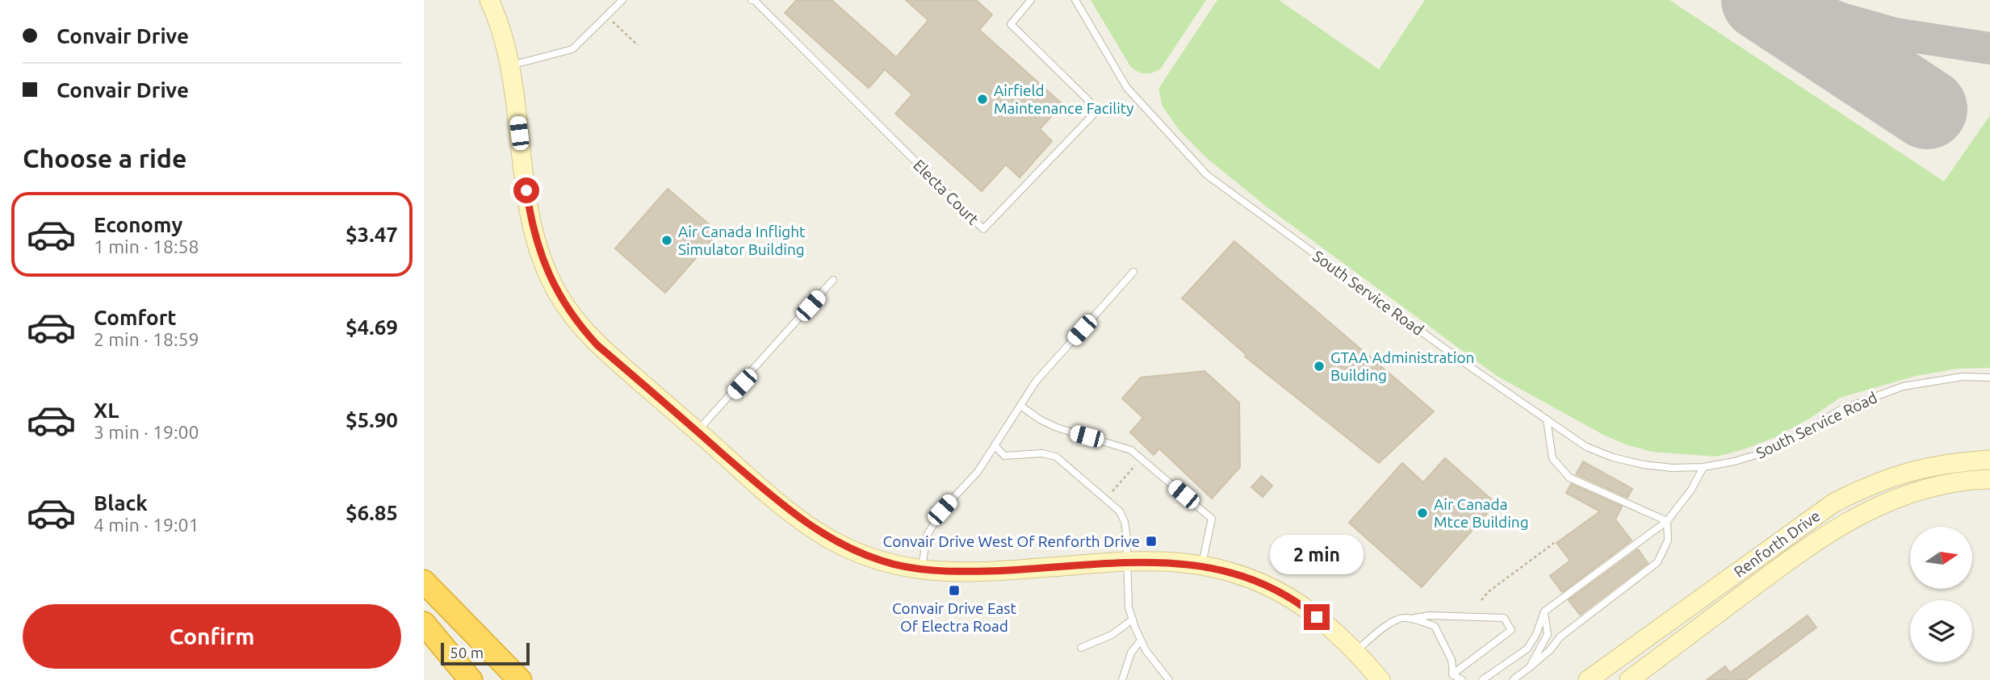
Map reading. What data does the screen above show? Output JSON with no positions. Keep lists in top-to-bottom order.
{
  "streets": {
    "street": ["Renforth Drive"],
    "lane": ["Electa Court", "South Service Road"]
  },
  "places": {
    "other": [
      "Airfield Maintenance Facility",
      "Air Canada Inflight Simulator Building",
      "GTAA Administration Building",
      "Air Canada Mtce Building"
    ],
    "transit": ["Convair Drive West Of Renforth Drive", "Convair Drive East Of Electra Road"]
  },
  "scale_bar": "50 m",
  "north": "right",
  "page": {
    "banner": ["Convair Drive", "Convair Drive"],
    "heading": "Choose a ride",
    "list": [
      {
        "name": "Economy",
        "note": "1 min · 18:58",
        "value": "$3.47"
      },
      {
        "name": "Comfort",
        "note": "2 min · 18:59",
        "value": "$4.69"
      },
      {
        "name": "XL",
        "note": "3 min · 19:00",
        "value": "$5.90"
      },
      {
        "name": "Black",
        "note": "4 min · 19:01",
        "value": "$6.85"
      }
    ],
    "bubble": "2 min",
    "buttons": "Confirm",
    "scale": "50 m"
  }
}
